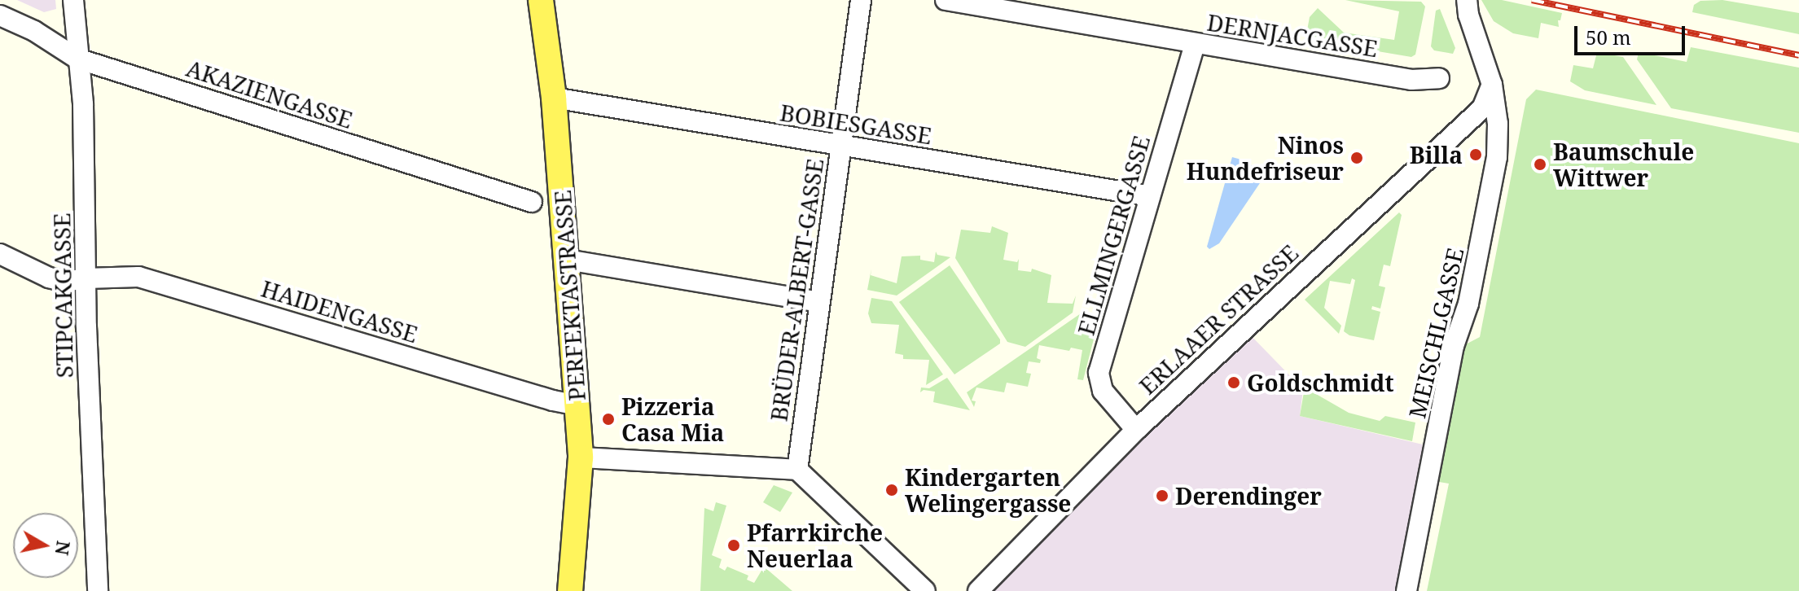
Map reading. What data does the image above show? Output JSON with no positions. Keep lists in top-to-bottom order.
{
  "streets": {
    "main road": ["PERFEKTASTRASSE"],
    "street": [
      "DERNJACGASSE",
      "AKAZIENGASSE",
      "BOBIESGASSE",
      "ELLMINGERGASSE",
      "BRÜDER-ALBERT-GASSE",
      "STIPCAKGASSE",
      "HAIDENGASSE",
      "ERLAAER STRASSE",
      "MEISCHLGASSE"
    ]
  },
  "crossings": [
    ["DERNJACGASSE", "ELLMINGERGASSE"],
    ["AKAZIENGASSE", "STIPCAKGASSE"],
    ["BOBIESGASSE", "ELLMINGERGASSE"],
    ["BOBIESGASSE", "BRÜDER-ALBERT-GASSE"],
    ["BOBIESGASSE", "PERFEKTASTRASSE"],
    ["ELLMINGERGASSE", "ERLAAER STRASSE"],
    ["STIPCAKGASSE", "HAIDENGASSE"],
    ["PERFEKTASTRASSE", "HAIDENGASSE"],
    ["ERLAAER STRASSE", "MEISCHLGASSE"]
  ],
  "places": [
    "Billa",
    "Ninos Hundefriseur",
    "Baumschule Wittwer",
    "Goldschmidt",
    "Pizzeria Casa Mia",
    "Kindergarten Welingergasse",
    "Derendinger",
    "Pfarrkirche Neuerlaa"
  ],
  "scale_bar": "50 m",
  "north": "right"
}
